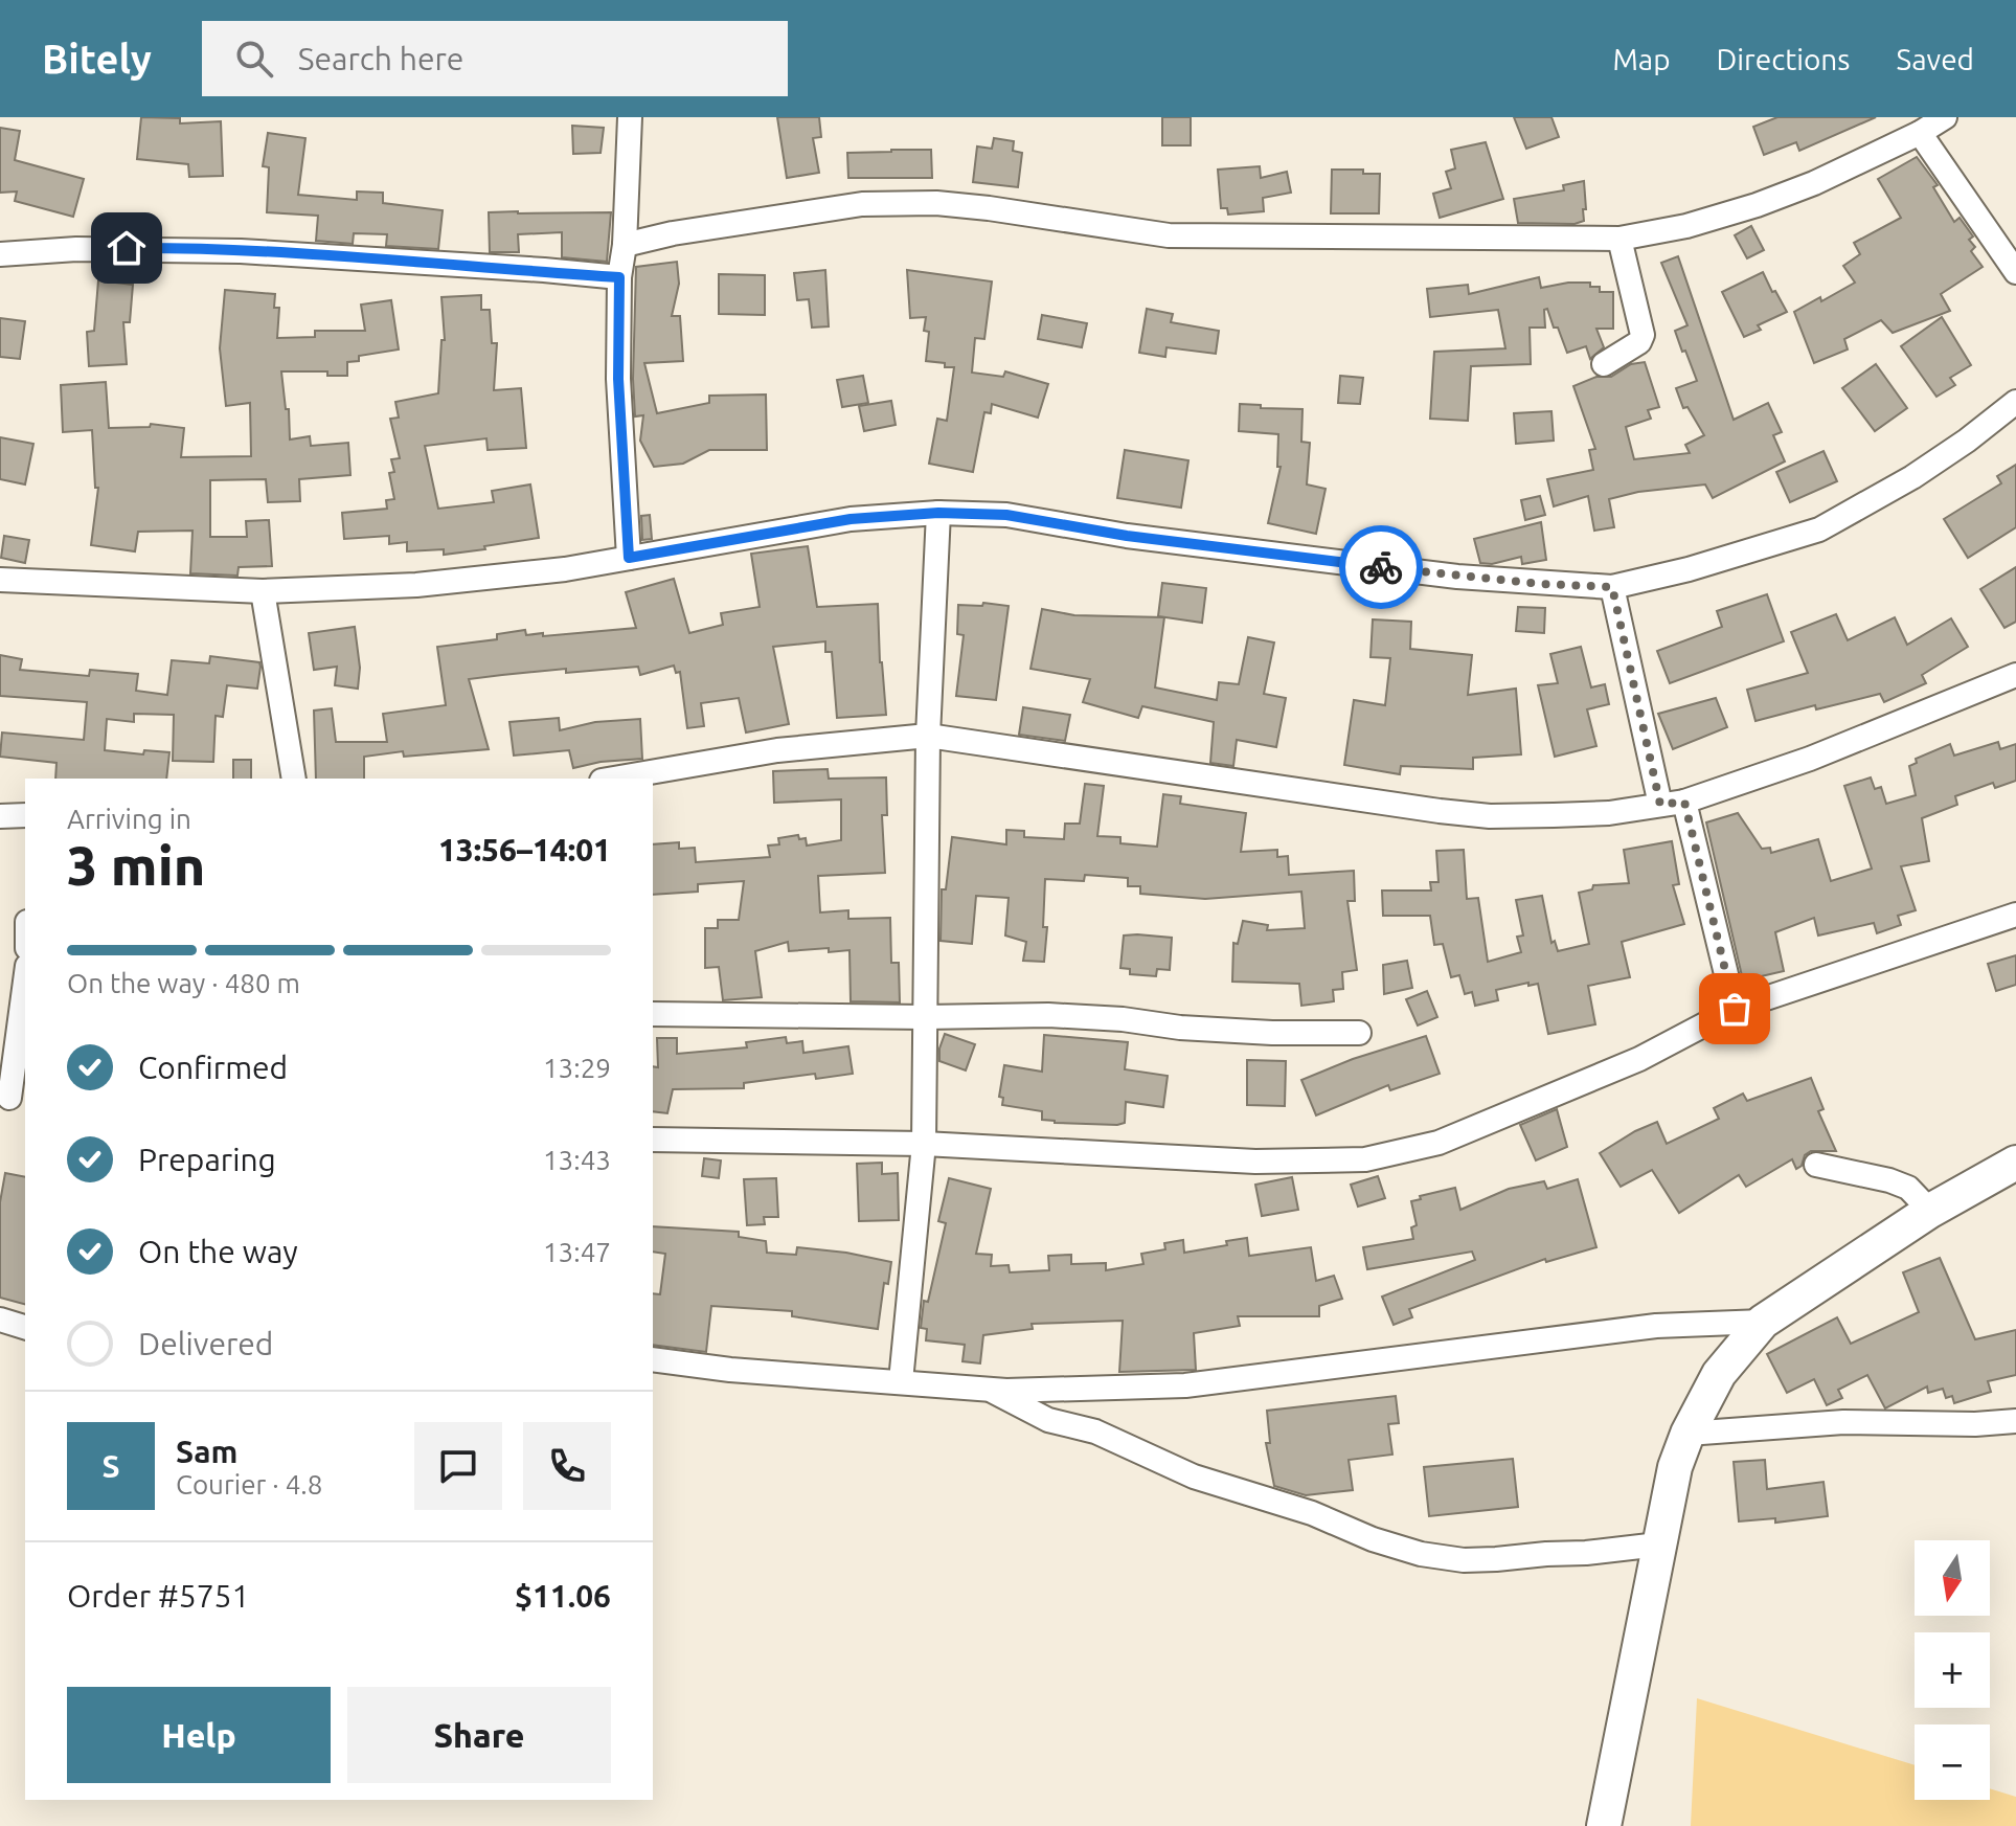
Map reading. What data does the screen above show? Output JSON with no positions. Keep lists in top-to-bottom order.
{
  "north": "bottom",
  "page": {
    "header": "Bitely",
    "search": "Search here",
    "nav": ["Map", "Directions", "Saved"],
    "heading": ["3 min", "Arriving in", "13:56–14:01"],
    "panel": [
      "Sam",
      "Courier · 4.8",
      "Order #5751",
      "$11.06"
    ],
    "bar": "On the way · 480 m",
    "list": [
      ["Confirmed", "13:29"],
      ["Preparing", "13:43"],
      ["On the way", "13:47"],
      "Delivered"
    ],
    "round": "S",
    "map_buttons": ["+", "−"],
    "buttons": ["Help", "Share"]
  }
}
